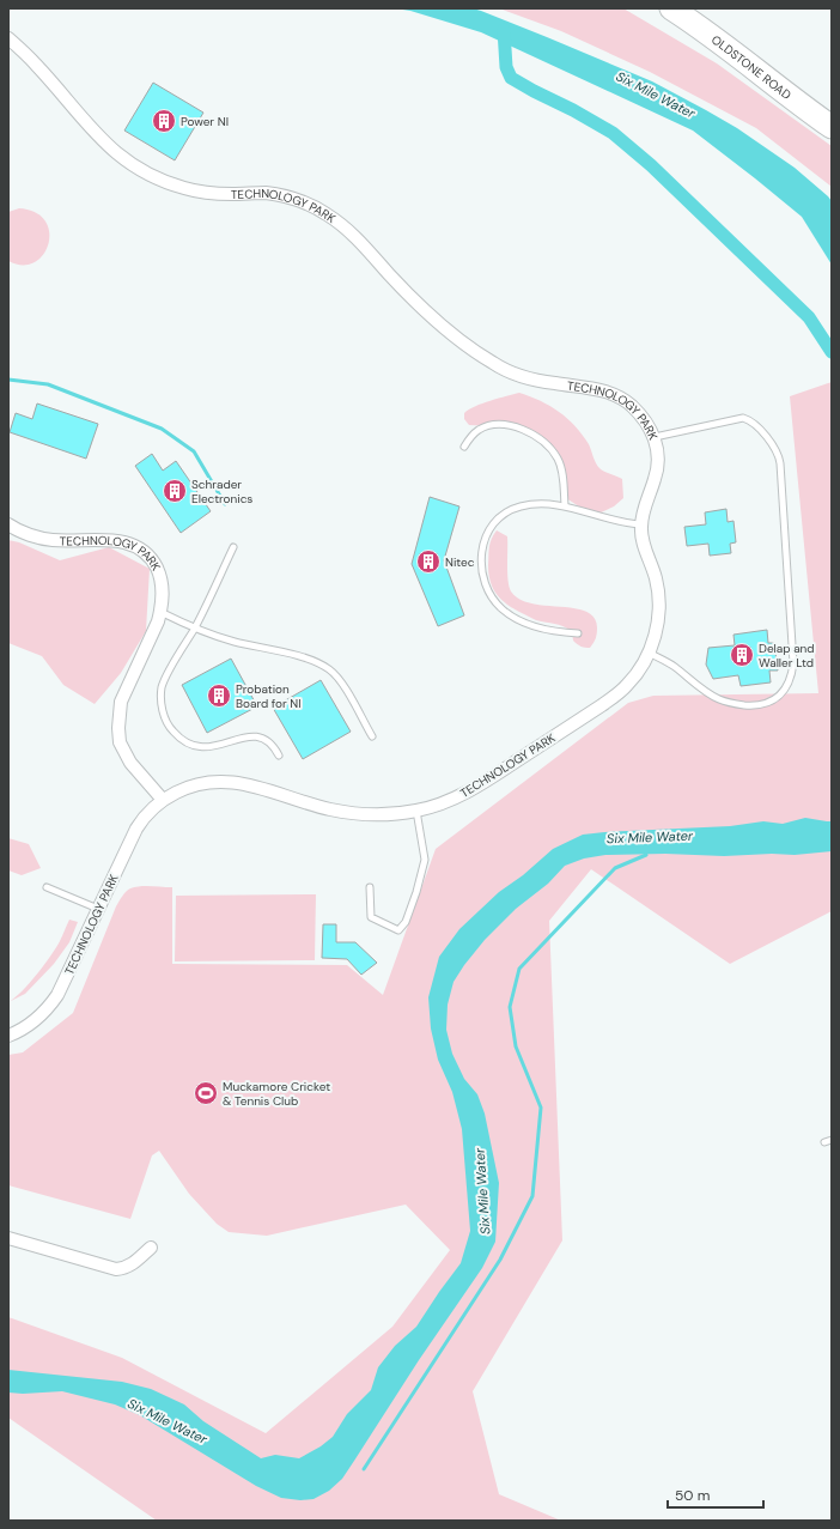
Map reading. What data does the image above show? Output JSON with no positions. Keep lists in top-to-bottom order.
{
  "streets": {
    "highway": ["OLDSTONE ROAD"],
    "street": ["TECHNOLOGY PARK"]
  },
  "water": ["Six Mile Water"],
  "places": {
    "building": [
      "Power NI",
      "Schrader Electronics",
      "Nitec",
      "Delap and Waller Ltd",
      "Probation Board for NI"
    ],
    "sports": ["Muckamore Cricket & Tennis Club"]
  },
  "scale_bar": "50 m"
}
